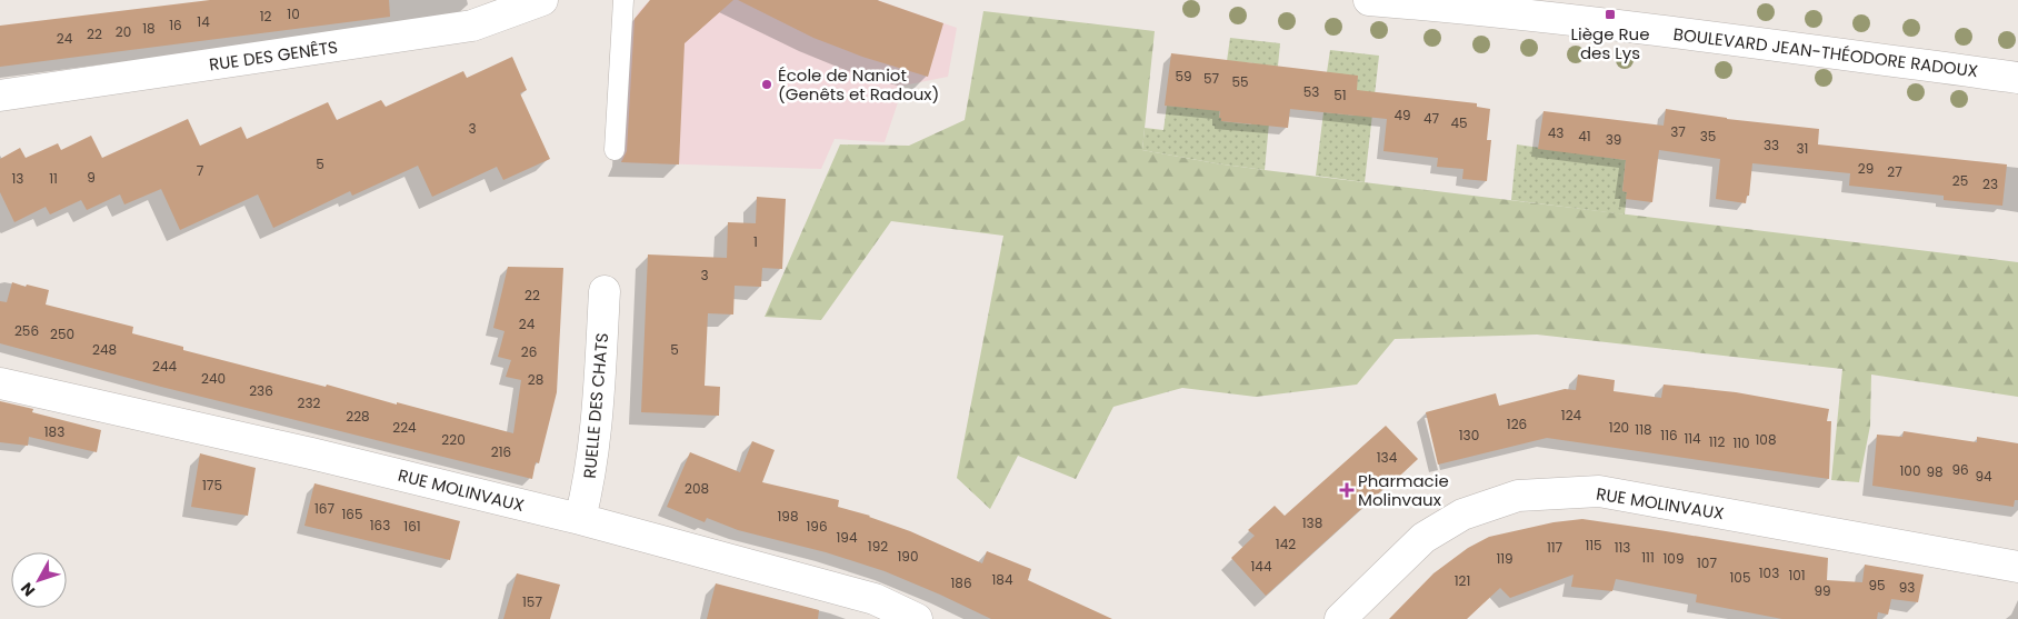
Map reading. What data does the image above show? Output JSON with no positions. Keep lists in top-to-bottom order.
{
  "streets": {
    "street": [
      "BOULEVARD JEAN-THÉODORE RADOUX",
      "RUE DES GENÊTS",
      "RUELLE DES CHATS",
      "RUE MOLINVAUX"
    ]
  },
  "crossings": [
    ["RUELLE DES CHATS", "RUE MOLINVAUX"]
  ],
  "places": {
    "transit": ["Liège Rue des Lys"],
    "other": ["École de Naniot (Genêts et Radoux)"],
    "health": ["Pharmacie Molinvaux"]
  },
  "house_numbers": [
    "10",
    "12",
    "14",
    "16",
    "18",
    "20",
    "22",
    "24",
    "59",
    "57",
    "55",
    "53",
    "51",
    "49",
    "47",
    "45",
    "3",
    "37",
    "43",
    "41",
    "35",
    "39",
    "33",
    "31",
    "5",
    "29",
    "7",
    "27",
    "9",
    "13",
    "11",
    "25",
    "23",
    "1",
    "3",
    "22",
    "24",
    "256",
    "250",
    "248",
    "5",
    "26",
    "244",
    "240",
    "28",
    "236",
    "232",
    "124",
    "228",
    "126",
    "224",
    "120",
    "118",
    "183",
    "130",
    "116",
    "114",
    "220",
    "108",
    "112",
    "110",
    "216",
    "134",
    "96",
    "100",
    "98",
    "94",
    "175",
    "208",
    "167",
    "165",
    "198",
    "138",
    "163",
    "161",
    "196",
    "194",
    "142",
    "115",
    "192",
    "117",
    "113",
    "190",
    "111",
    "119",
    "109",
    "107",
    "144",
    "103",
    "101",
    "105",
    "184",
    "121",
    "186",
    "95",
    "93",
    "99",
    "157"
  ],
  "north": "bottom left"
}
